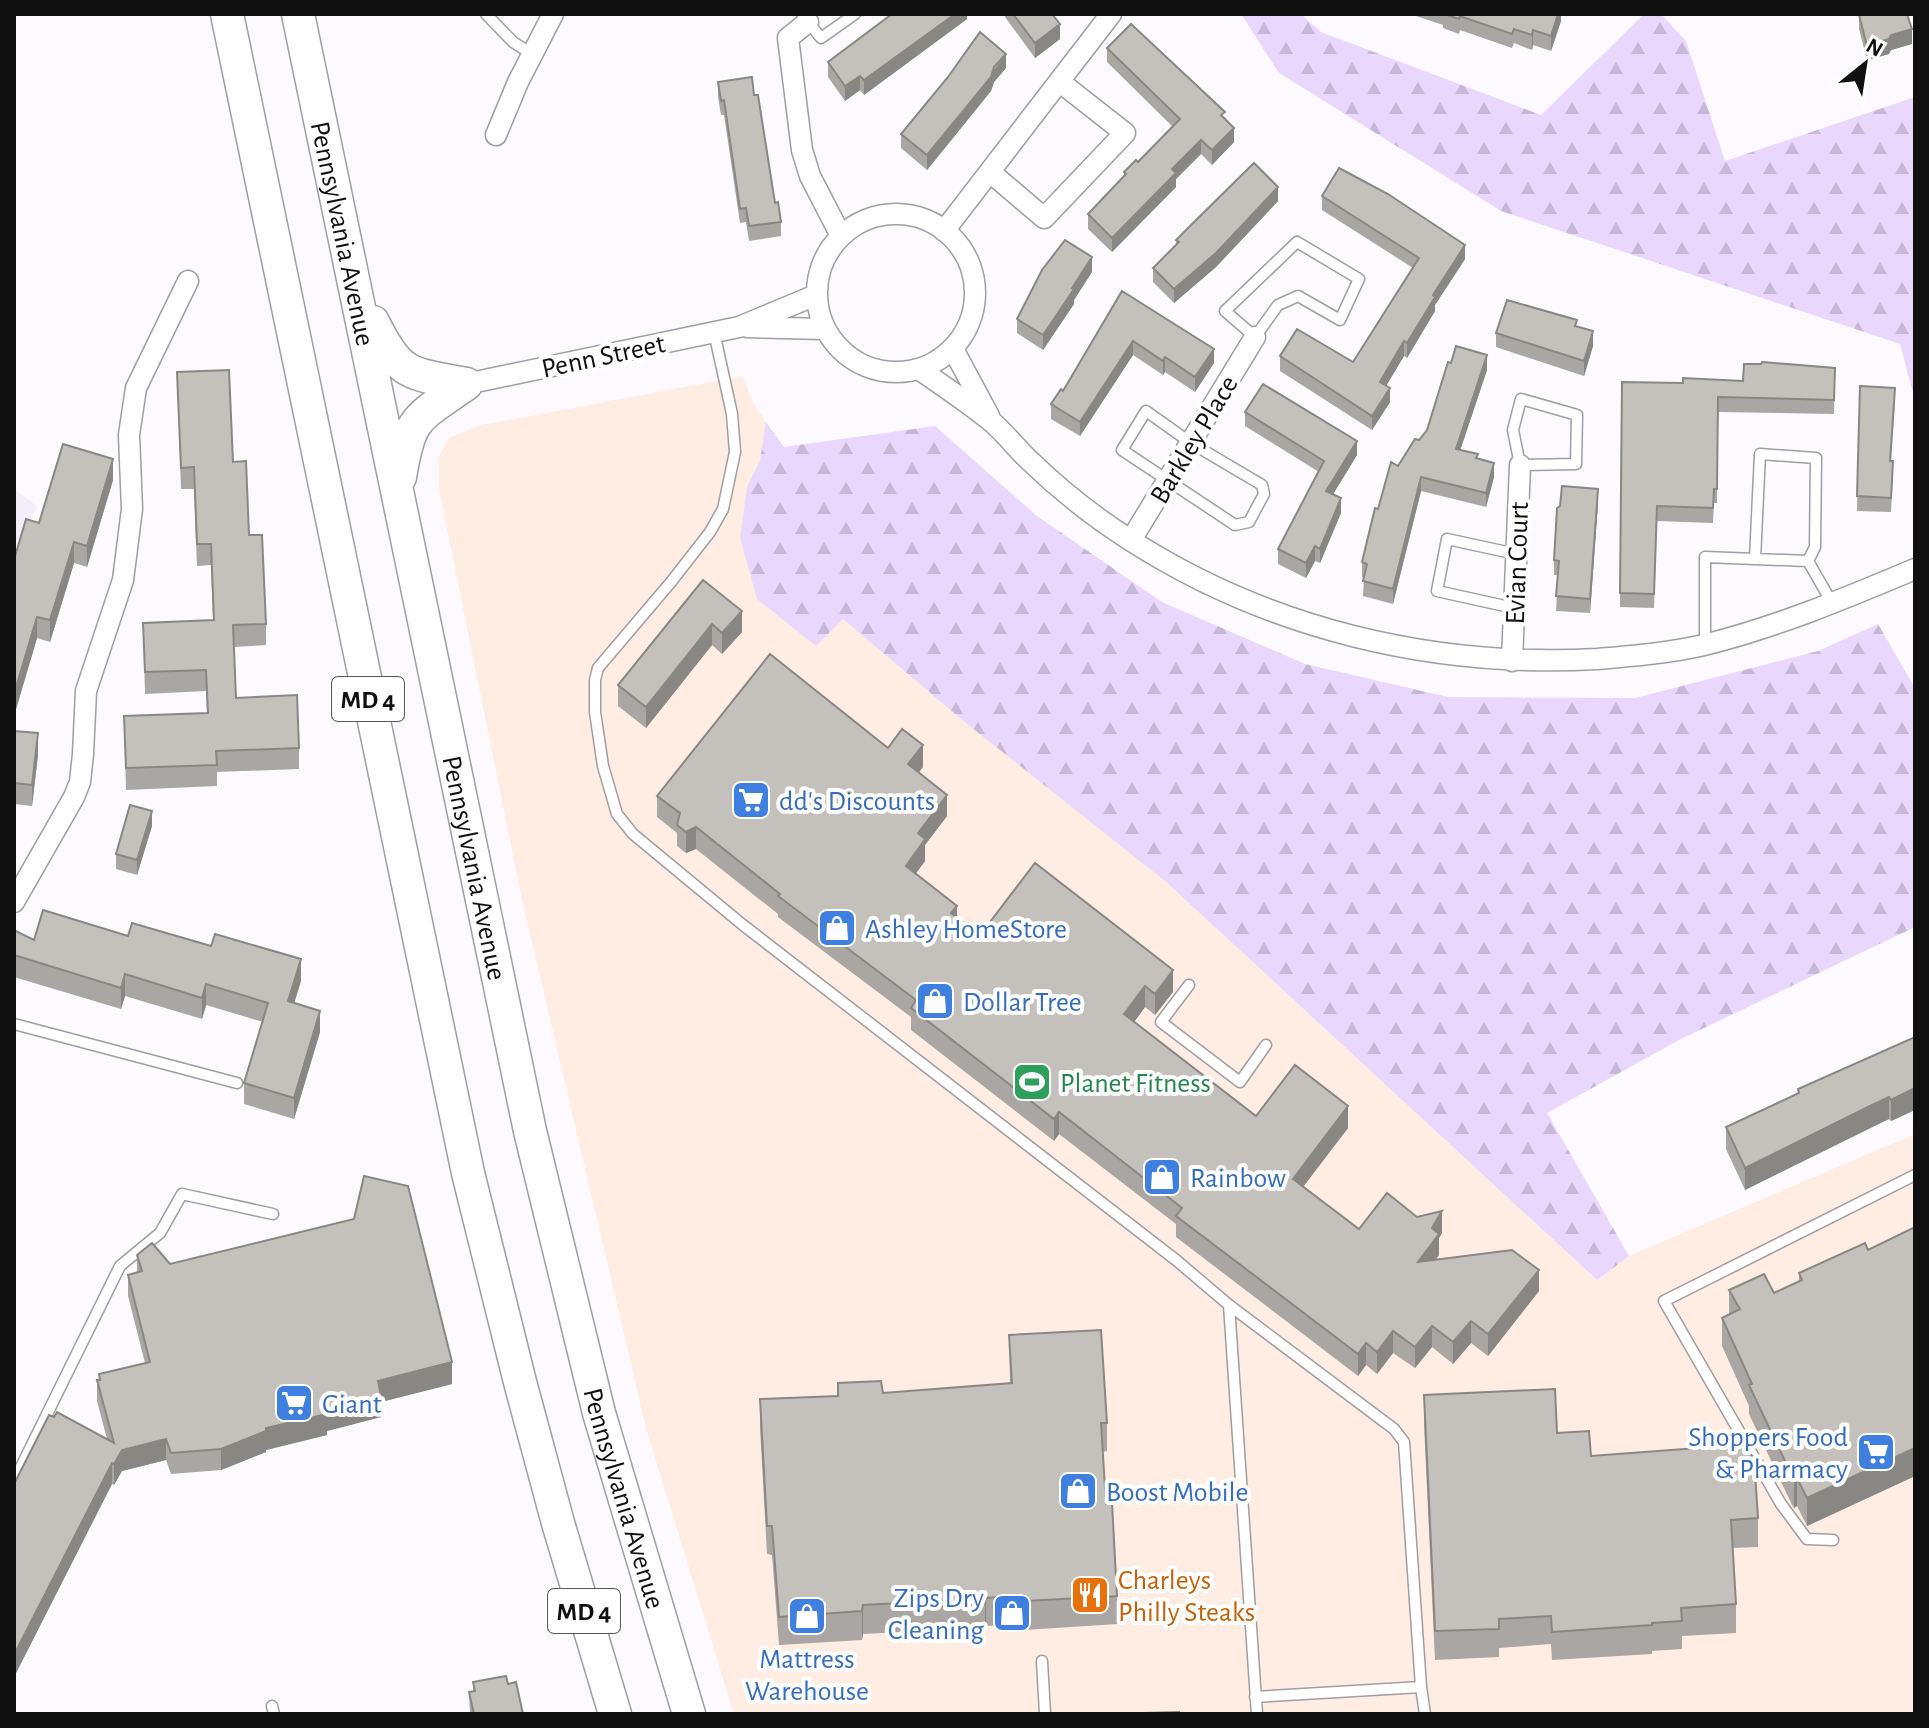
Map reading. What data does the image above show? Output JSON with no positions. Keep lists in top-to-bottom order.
{
  "streets": {
    "highway": ["Pennsylvania Avenue", "MD 4"],
    "street": ["Penn Street", "Barkley Place", "Evian Court"]
  },
  "places": {
    "supermarket": ["dd's Discounts", "Giant", "Shoppers Food & Pharmacy"],
    "shop": [
      "Ashley HomeStore",
      "Dollar Tree",
      "Rainbow",
      "Boost Mobile",
      "Zips Dry Cleaning",
      "Mattress Warehouse"
    ],
    "sports": ["Planet Fitness"],
    "restaurant": ["Charleys Philly Steaks"]
  },
  "north": "top right"
}
